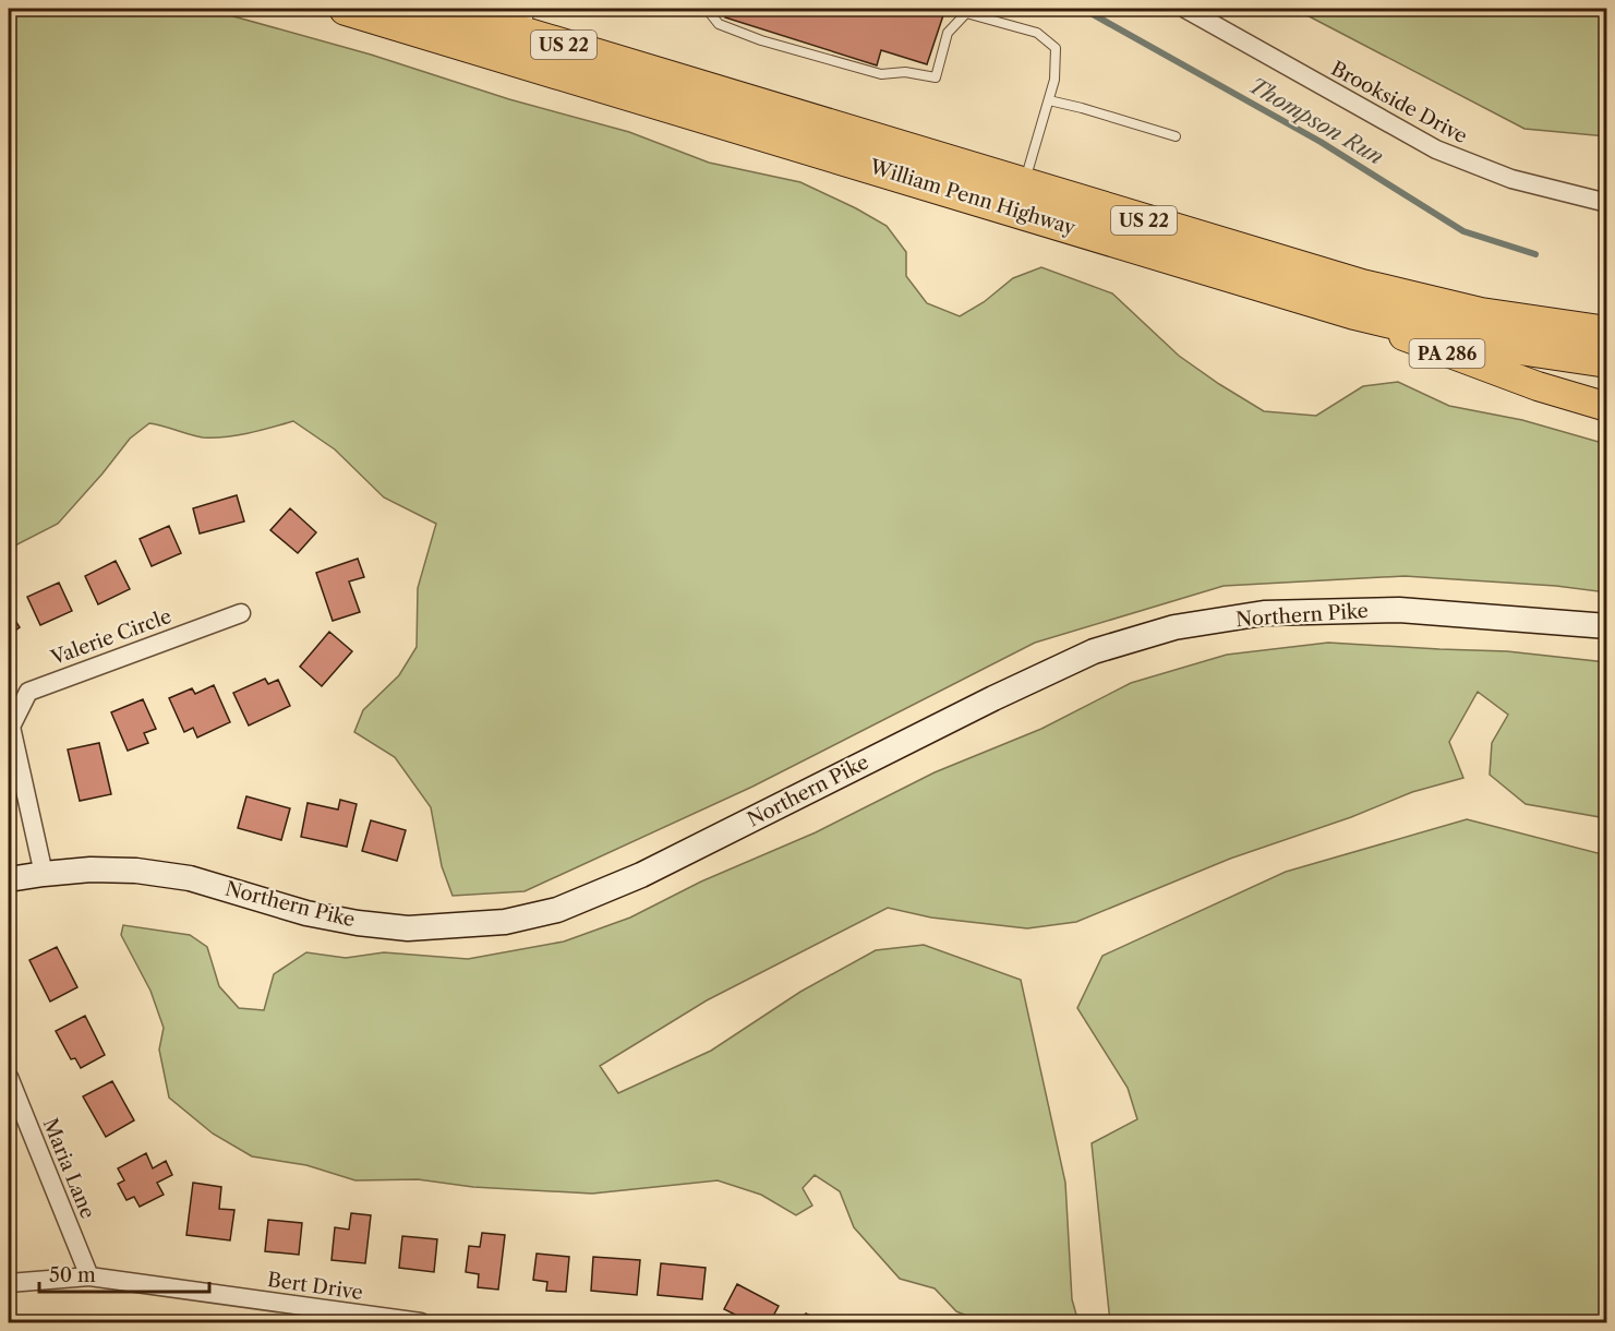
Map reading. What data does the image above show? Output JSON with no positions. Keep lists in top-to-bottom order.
{
  "streets": {
    "highway": ["US 22", "William Penn Highway"],
    "main road": ["PA 286", "Northern Pike"],
    "street": [
      "Brookside Drive",
      "Valerie Circle",
      "Maria Lane",
      "Bert Drive"
    ]
  },
  "crossings": [
    ["William Penn Highway", "PA 286"],
    ["Northern Pike", "Valerie Circle"],
    ["Maria Lane", "Bert Drive"]
  ],
  "water": ["Thompson Run"],
  "scale_bar": "50 m"
}
